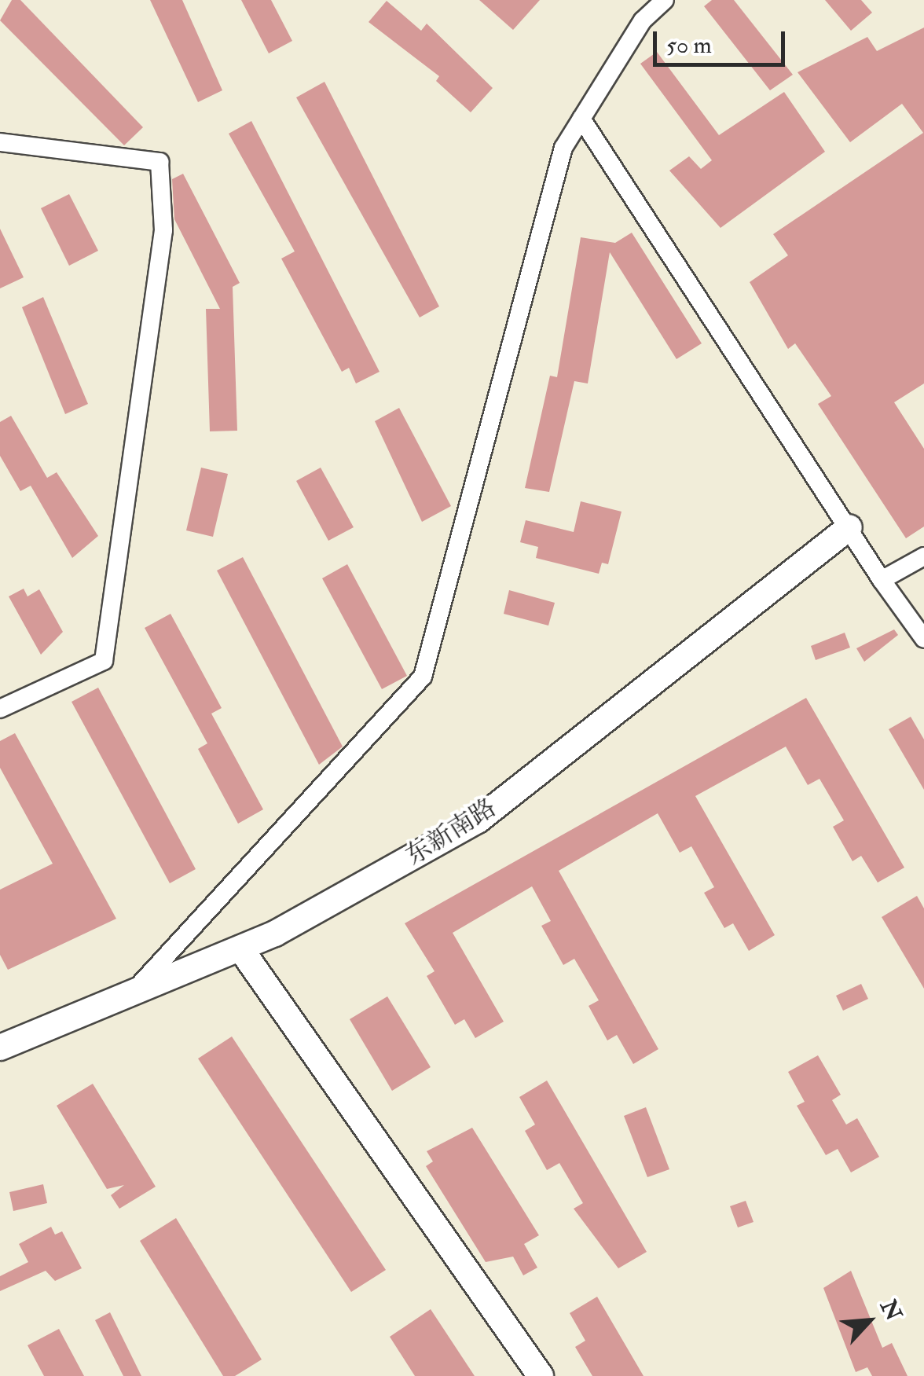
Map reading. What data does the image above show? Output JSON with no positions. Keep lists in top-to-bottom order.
{
  "streets": {
    "main road": ["东新南路"]
  },
  "scale_bar": "50 m",
  "north": "top right"
}
